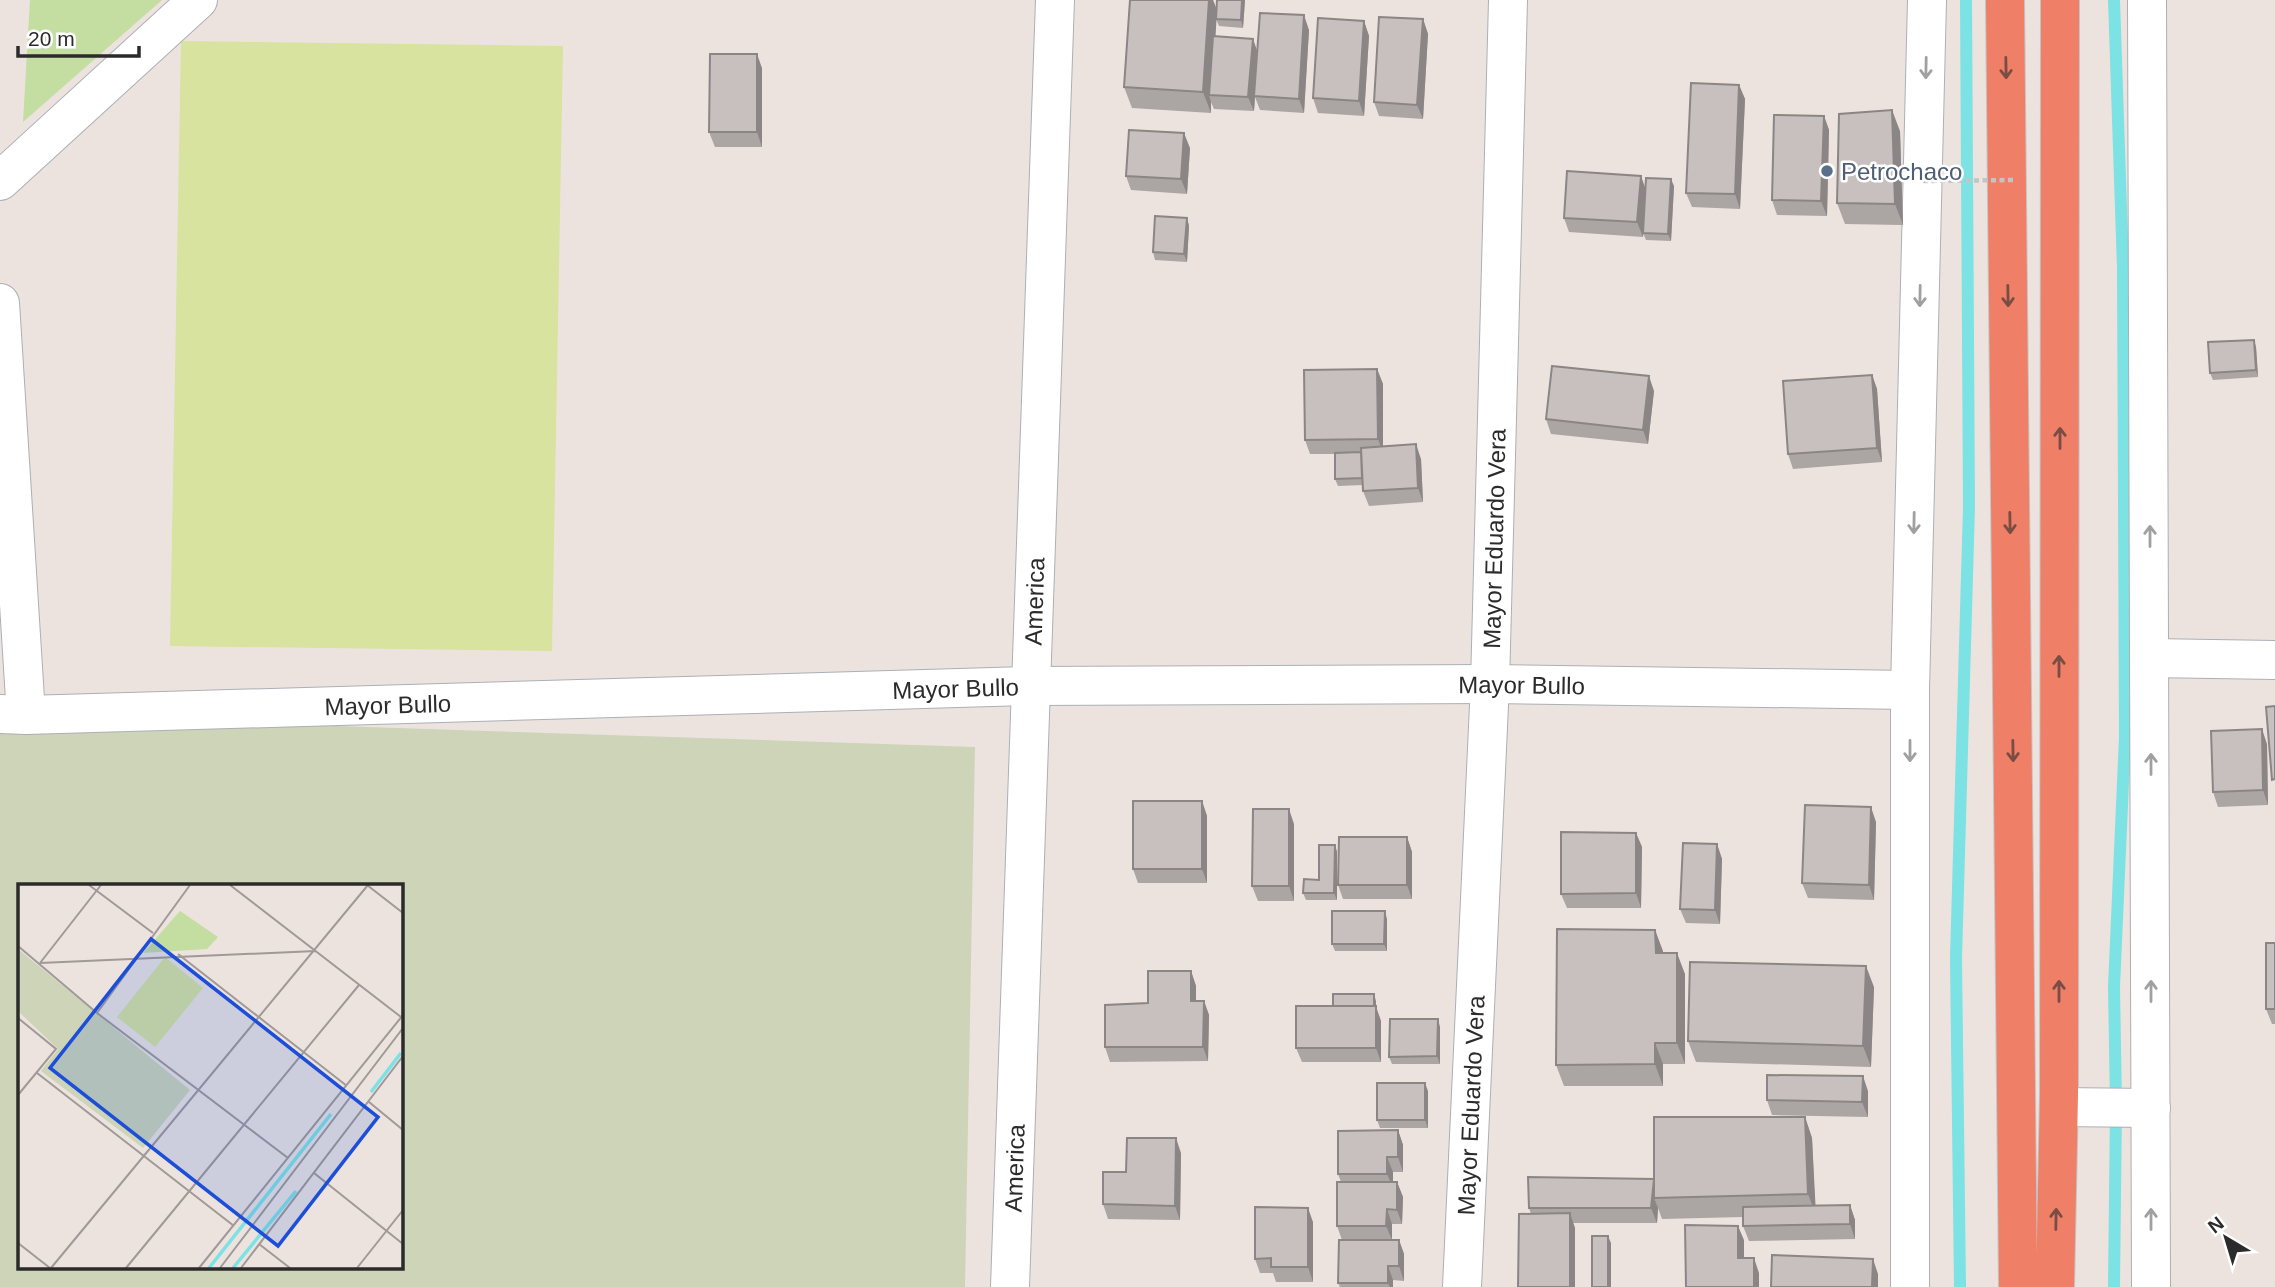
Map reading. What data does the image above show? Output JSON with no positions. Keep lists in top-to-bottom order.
{
  "streets": {
    "street": ["Mayor Eduardo Vera", "America", "Mayor Bullo"]
  },
  "crossings": [
    ["Mayor Eduardo Vera", "Mayor Bullo"],
    ["America", "Mayor Bullo"]
  ],
  "places": ["Petrochaco"],
  "scale_bar": "20 m",
  "north": "top left"
}
